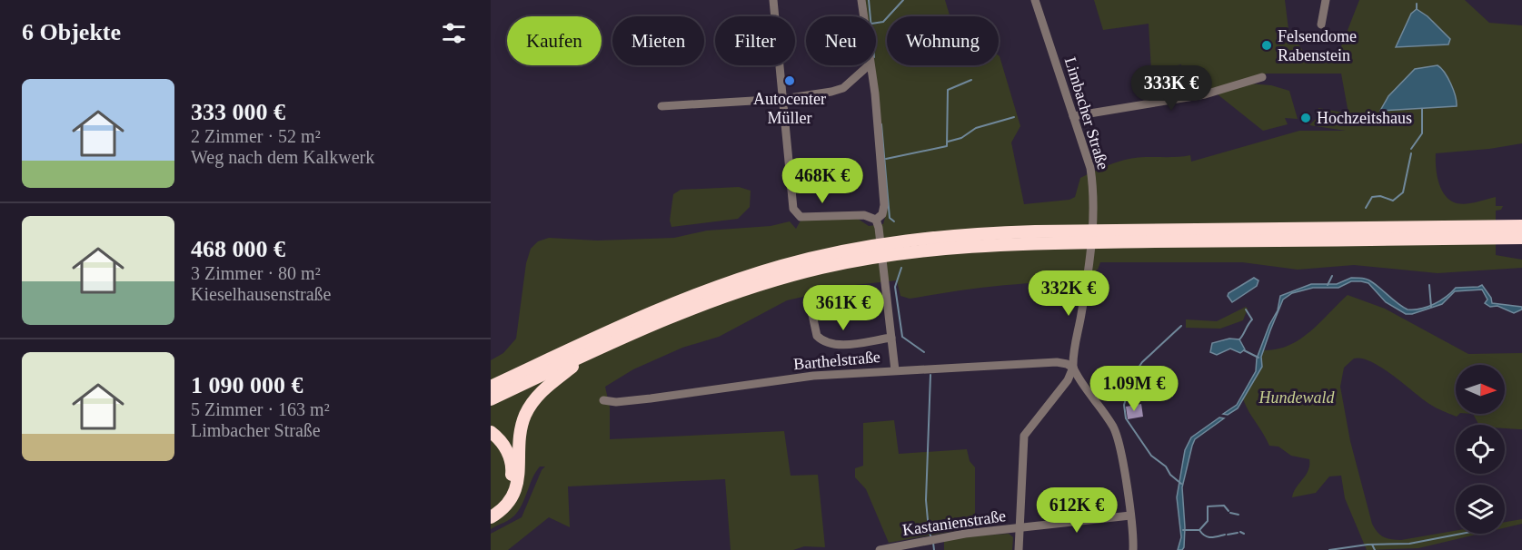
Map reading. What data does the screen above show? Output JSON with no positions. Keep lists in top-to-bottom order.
{
  "streets": {
    "street": ["Limbacher Straße", "Barthelstraße", "Kastanienstraße"]
  },
  "crossings": [
    ["Limbacher Straße", "Barthelstraße"]
  ],
  "parks": ["Hundewald"],
  "places": ["Felsendome Rabenstein", "Autocenter Müller", "Hochzeitshaus"],
  "north": "right",
  "page": {
    "heading": "6 Objekte",
    "chip": [
      "Kaufen",
      "Mieten",
      "Filter",
      "Neu",
      "Wohnung"
    ],
    "list": [
      {
        "name": "333 000 €",
        "note": "2 Zimmer · 52 m² · Weg nach dem Kalkwerk"
      },
      {
        "name": "468 000 €",
        "note": "3 Zimmer · 80 m² · Kieselhausenstraße"
      },
      {
        "name": "1 090 000 €",
        "note": "5 Zimmer · 163 m² · Limbacher Straße"
      }
    ],
    "price": [
      "333K €",
      "468K €",
      "332K €",
      "361K €",
      "1.09M €",
      "612K €"
    ]
  }
}
